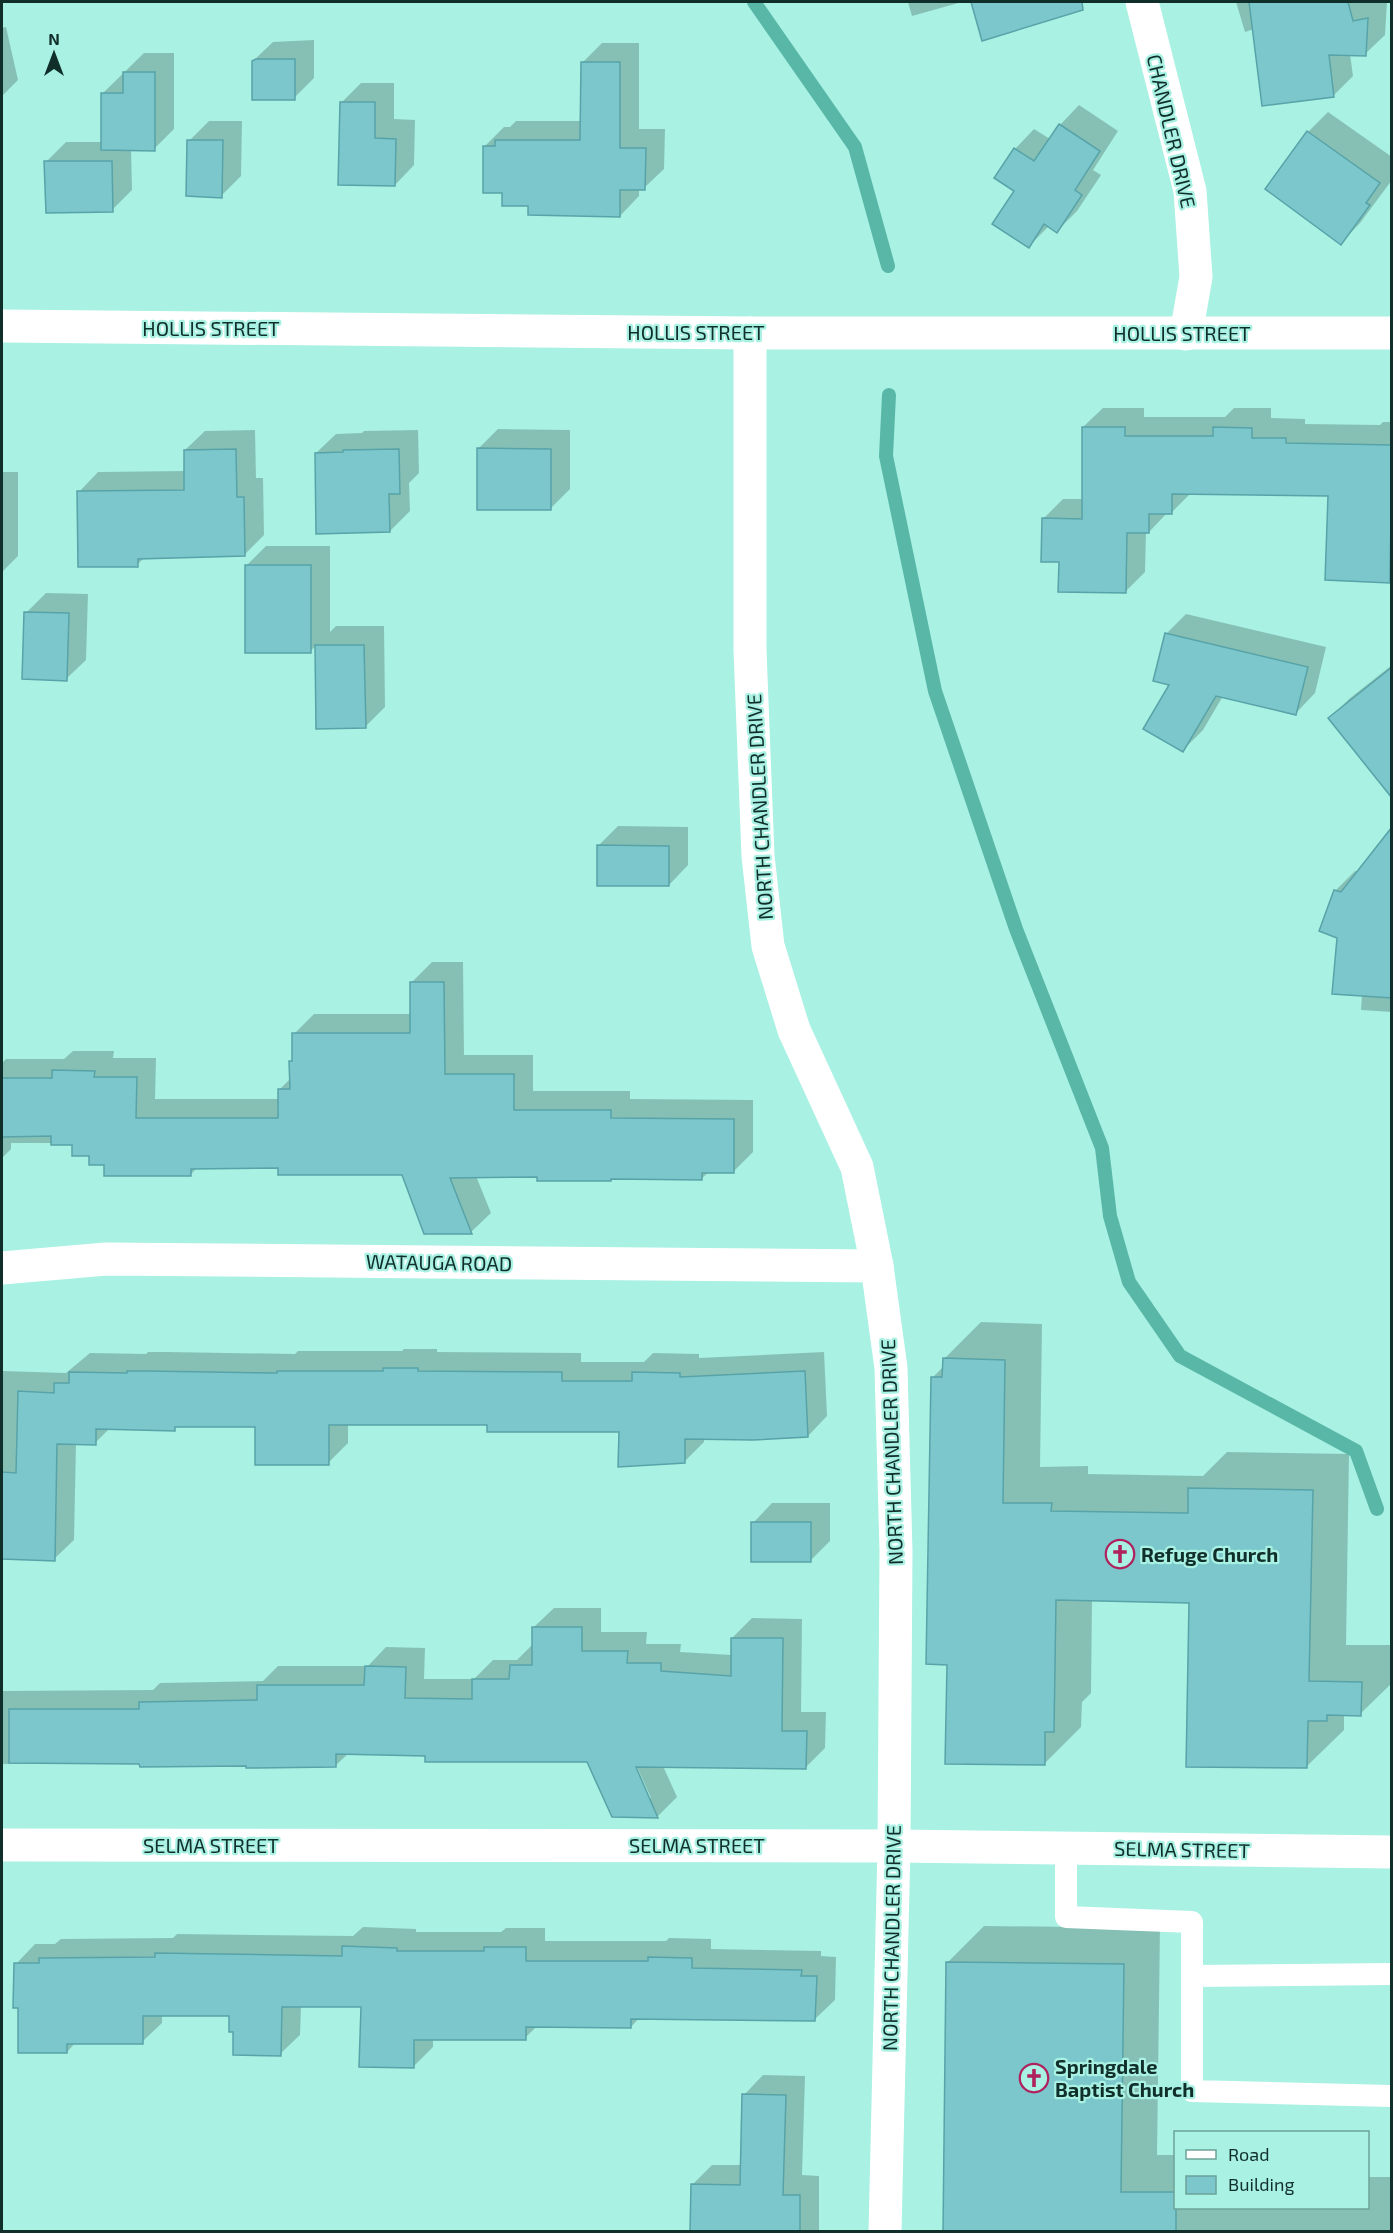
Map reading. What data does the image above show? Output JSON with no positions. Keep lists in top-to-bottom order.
{
  "streets": {
    "street": [
      "CHANDLER DRIVE",
      "HOLLIS STREET",
      "NORTH CHANDLER DRIVE",
      "WATAUGA ROAD",
      "SELMA STREET"
    ]
  },
  "crossings": [
    ["CHANDLER DRIVE", "HOLLIS STREET"],
    ["HOLLIS STREET", "NORTH CHANDLER DRIVE"],
    ["NORTH CHANDLER DRIVE", "WATAUGA ROAD"],
    ["NORTH CHANDLER DRIVE", "SELMA STREET"]
  ],
  "places": {
    "church": ["Refuge Church", "Springdale Baptist Church"]
  },
  "legend": ["Road", "Building"],
  "north": "top"
}
